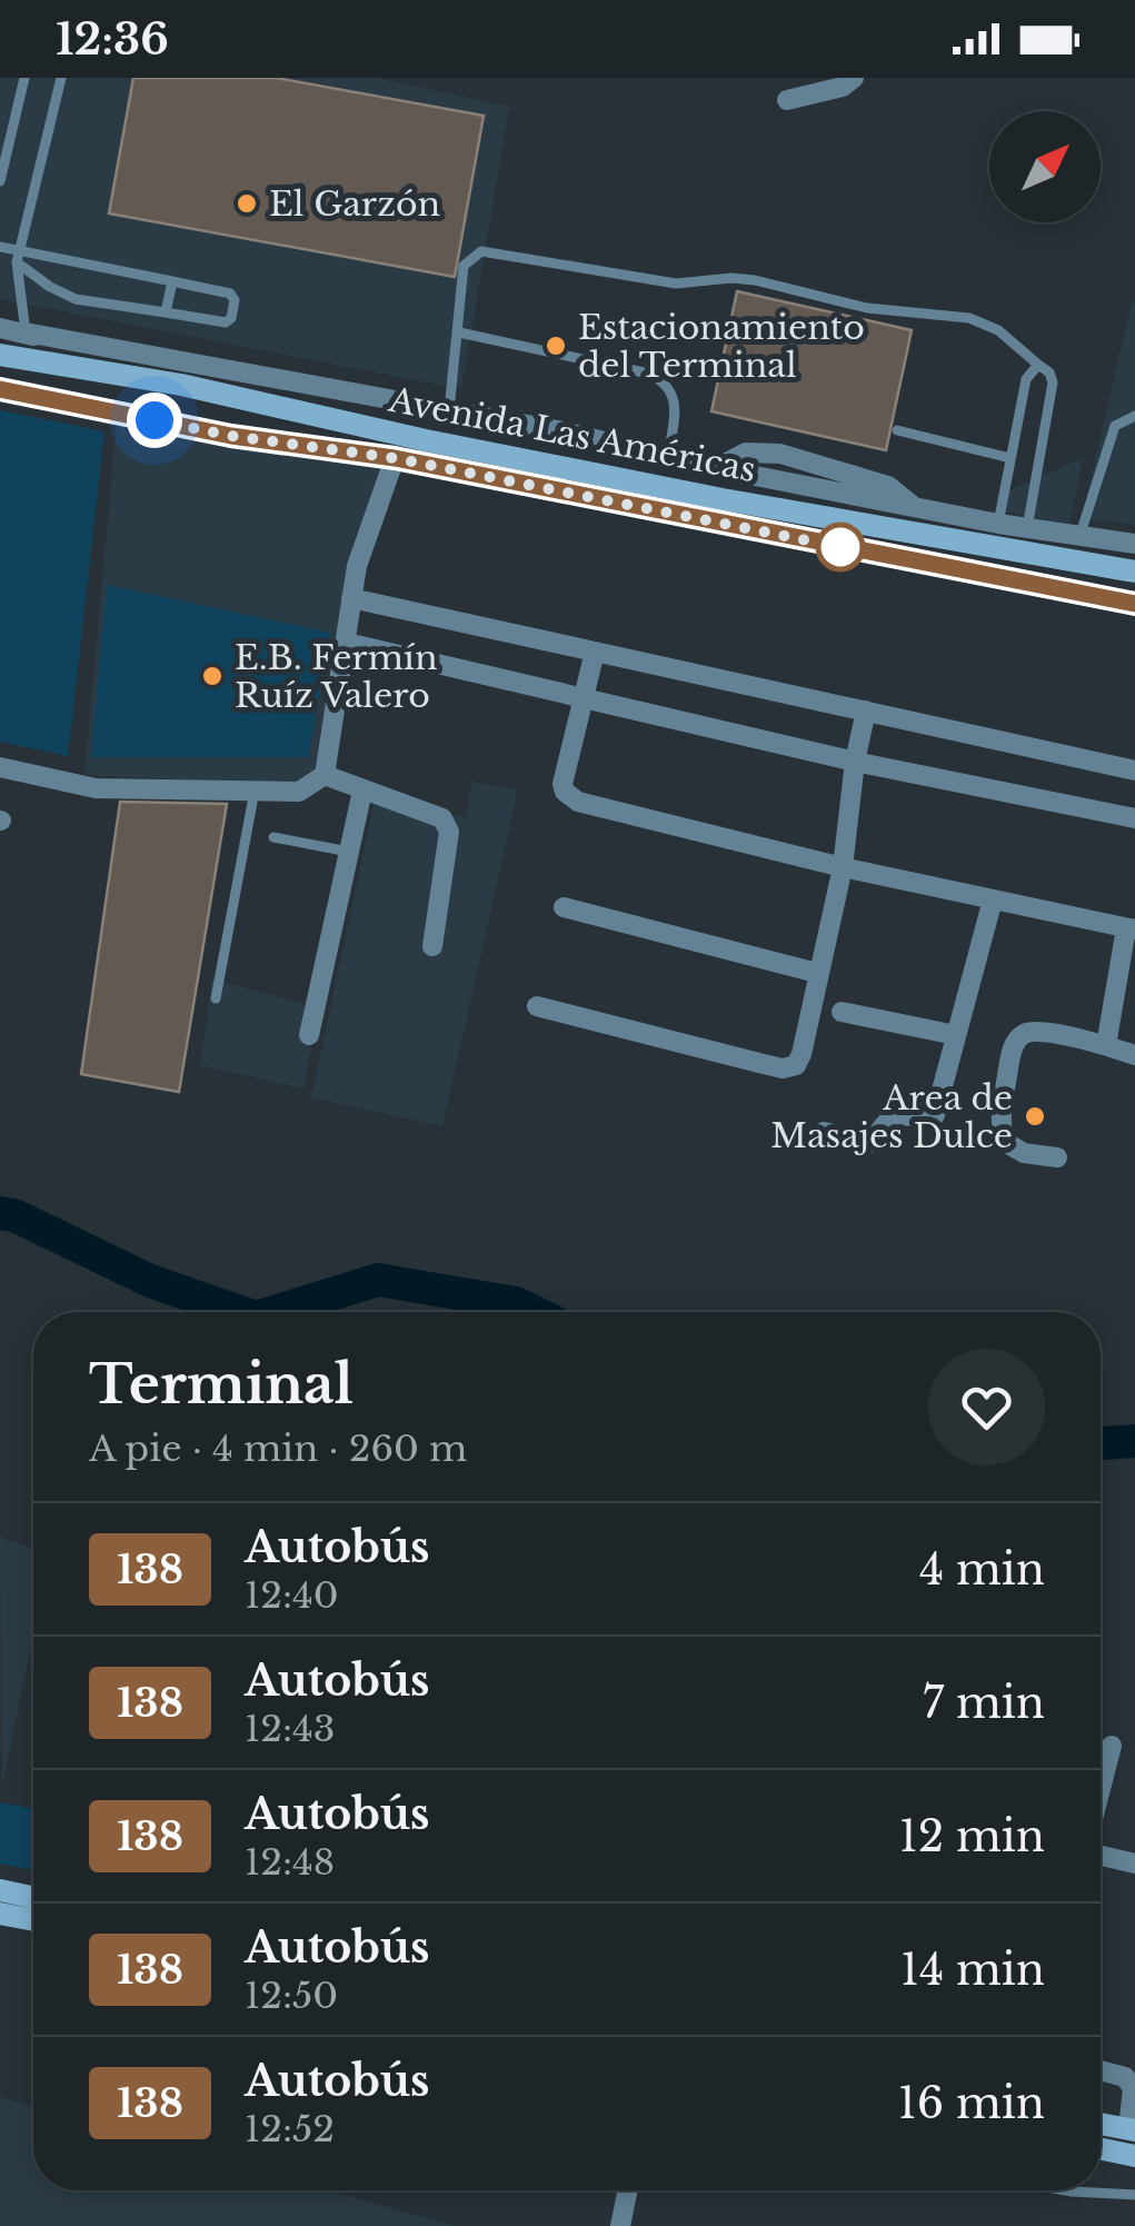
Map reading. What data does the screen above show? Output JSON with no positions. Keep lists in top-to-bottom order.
{
  "streets": {
    "street": ["Avenida Las Américas"]
  },
  "places": [
    "El Garzón",
    "Estacionamiento del Terminal",
    "E.B. Fermín Ruíz Valero",
    "Area de Masajes Dulce"
  ],
  "lines": ["bus line 138"],
  "north": "top right",
  "page": {
    "status": "12:36",
    "heading": ["Terminal", "A pie · 4 min · 260 m"],
    "list": [
      {
        "mark": "138",
        "name": "Autobús",
        "note": "12:40",
        "value": "4 min"
      },
      {
        "mark": "138",
        "name": "Autobús",
        "note": "12:43",
        "value": "7 min"
      },
      {
        "mark": "138",
        "name": "Autobús",
        "note": "12:48",
        "value": "12 min"
      },
      {
        "mark": "138",
        "name": "Autobús",
        "note": "12:50",
        "value": "14 min"
      },
      {
        "mark": "138",
        "name": "Autobús",
        "note": "12:52",
        "value": "16 min"
      }
    ]
  }
}
